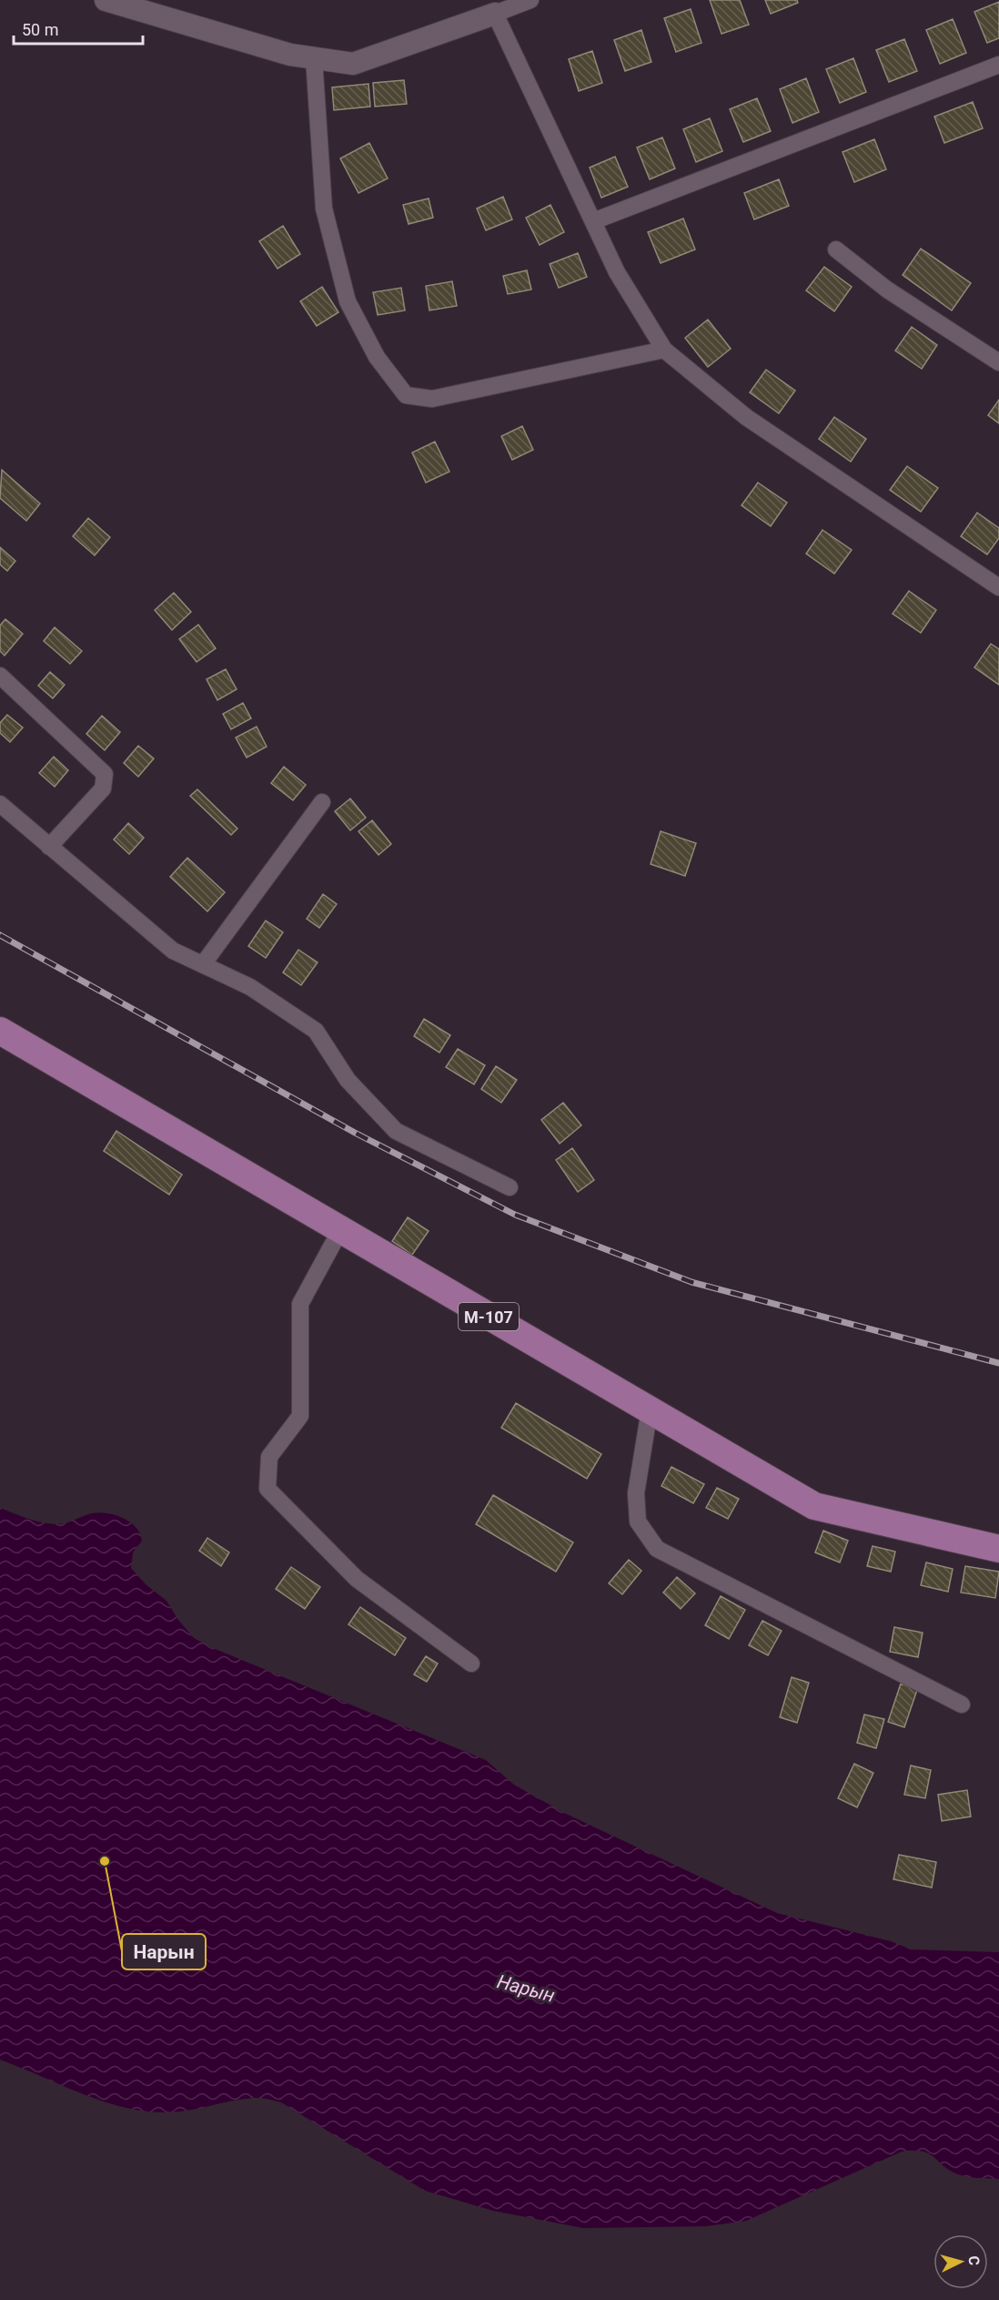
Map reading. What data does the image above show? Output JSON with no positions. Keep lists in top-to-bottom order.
{
  "streets": {
    "main road": ["М-107"]
  },
  "water": ["Нарын"],
  "places": ["Нарын"],
  "scale_bar": "50 m",
  "north": "right"
}
